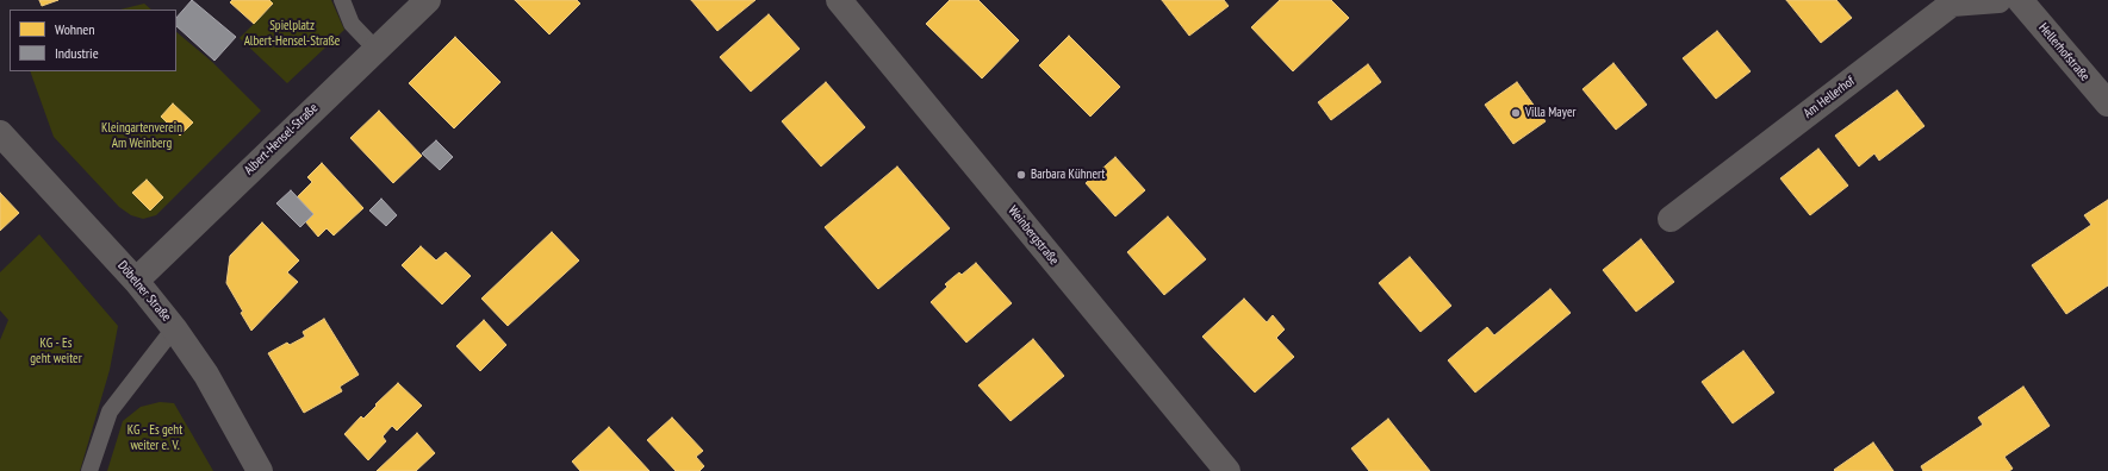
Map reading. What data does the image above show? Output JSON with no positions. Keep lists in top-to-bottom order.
{
  "streets": {
    "street": [
      "Hellerhofstraße",
      "Am Hellerhof",
      "Albert-Hensel-Straße",
      "Weinbergstraße",
      "Döbelner Straße"
    ]
  },
  "crossings": [
    ["Albert-Hensel-Straße", "Döbelner Straße"]
  ],
  "parks": [
    "Spielplatz Albert-Hensel-Straße",
    "Kleingartenverein Am Weinberg",
    "KG - Es geht weiter",
    "KG - Es geht weiter e. V."
  ],
  "places": ["Villa Mayer", "Barbara Kühnert"],
  "legend": ["Wohnen", "Industrie"]
}
